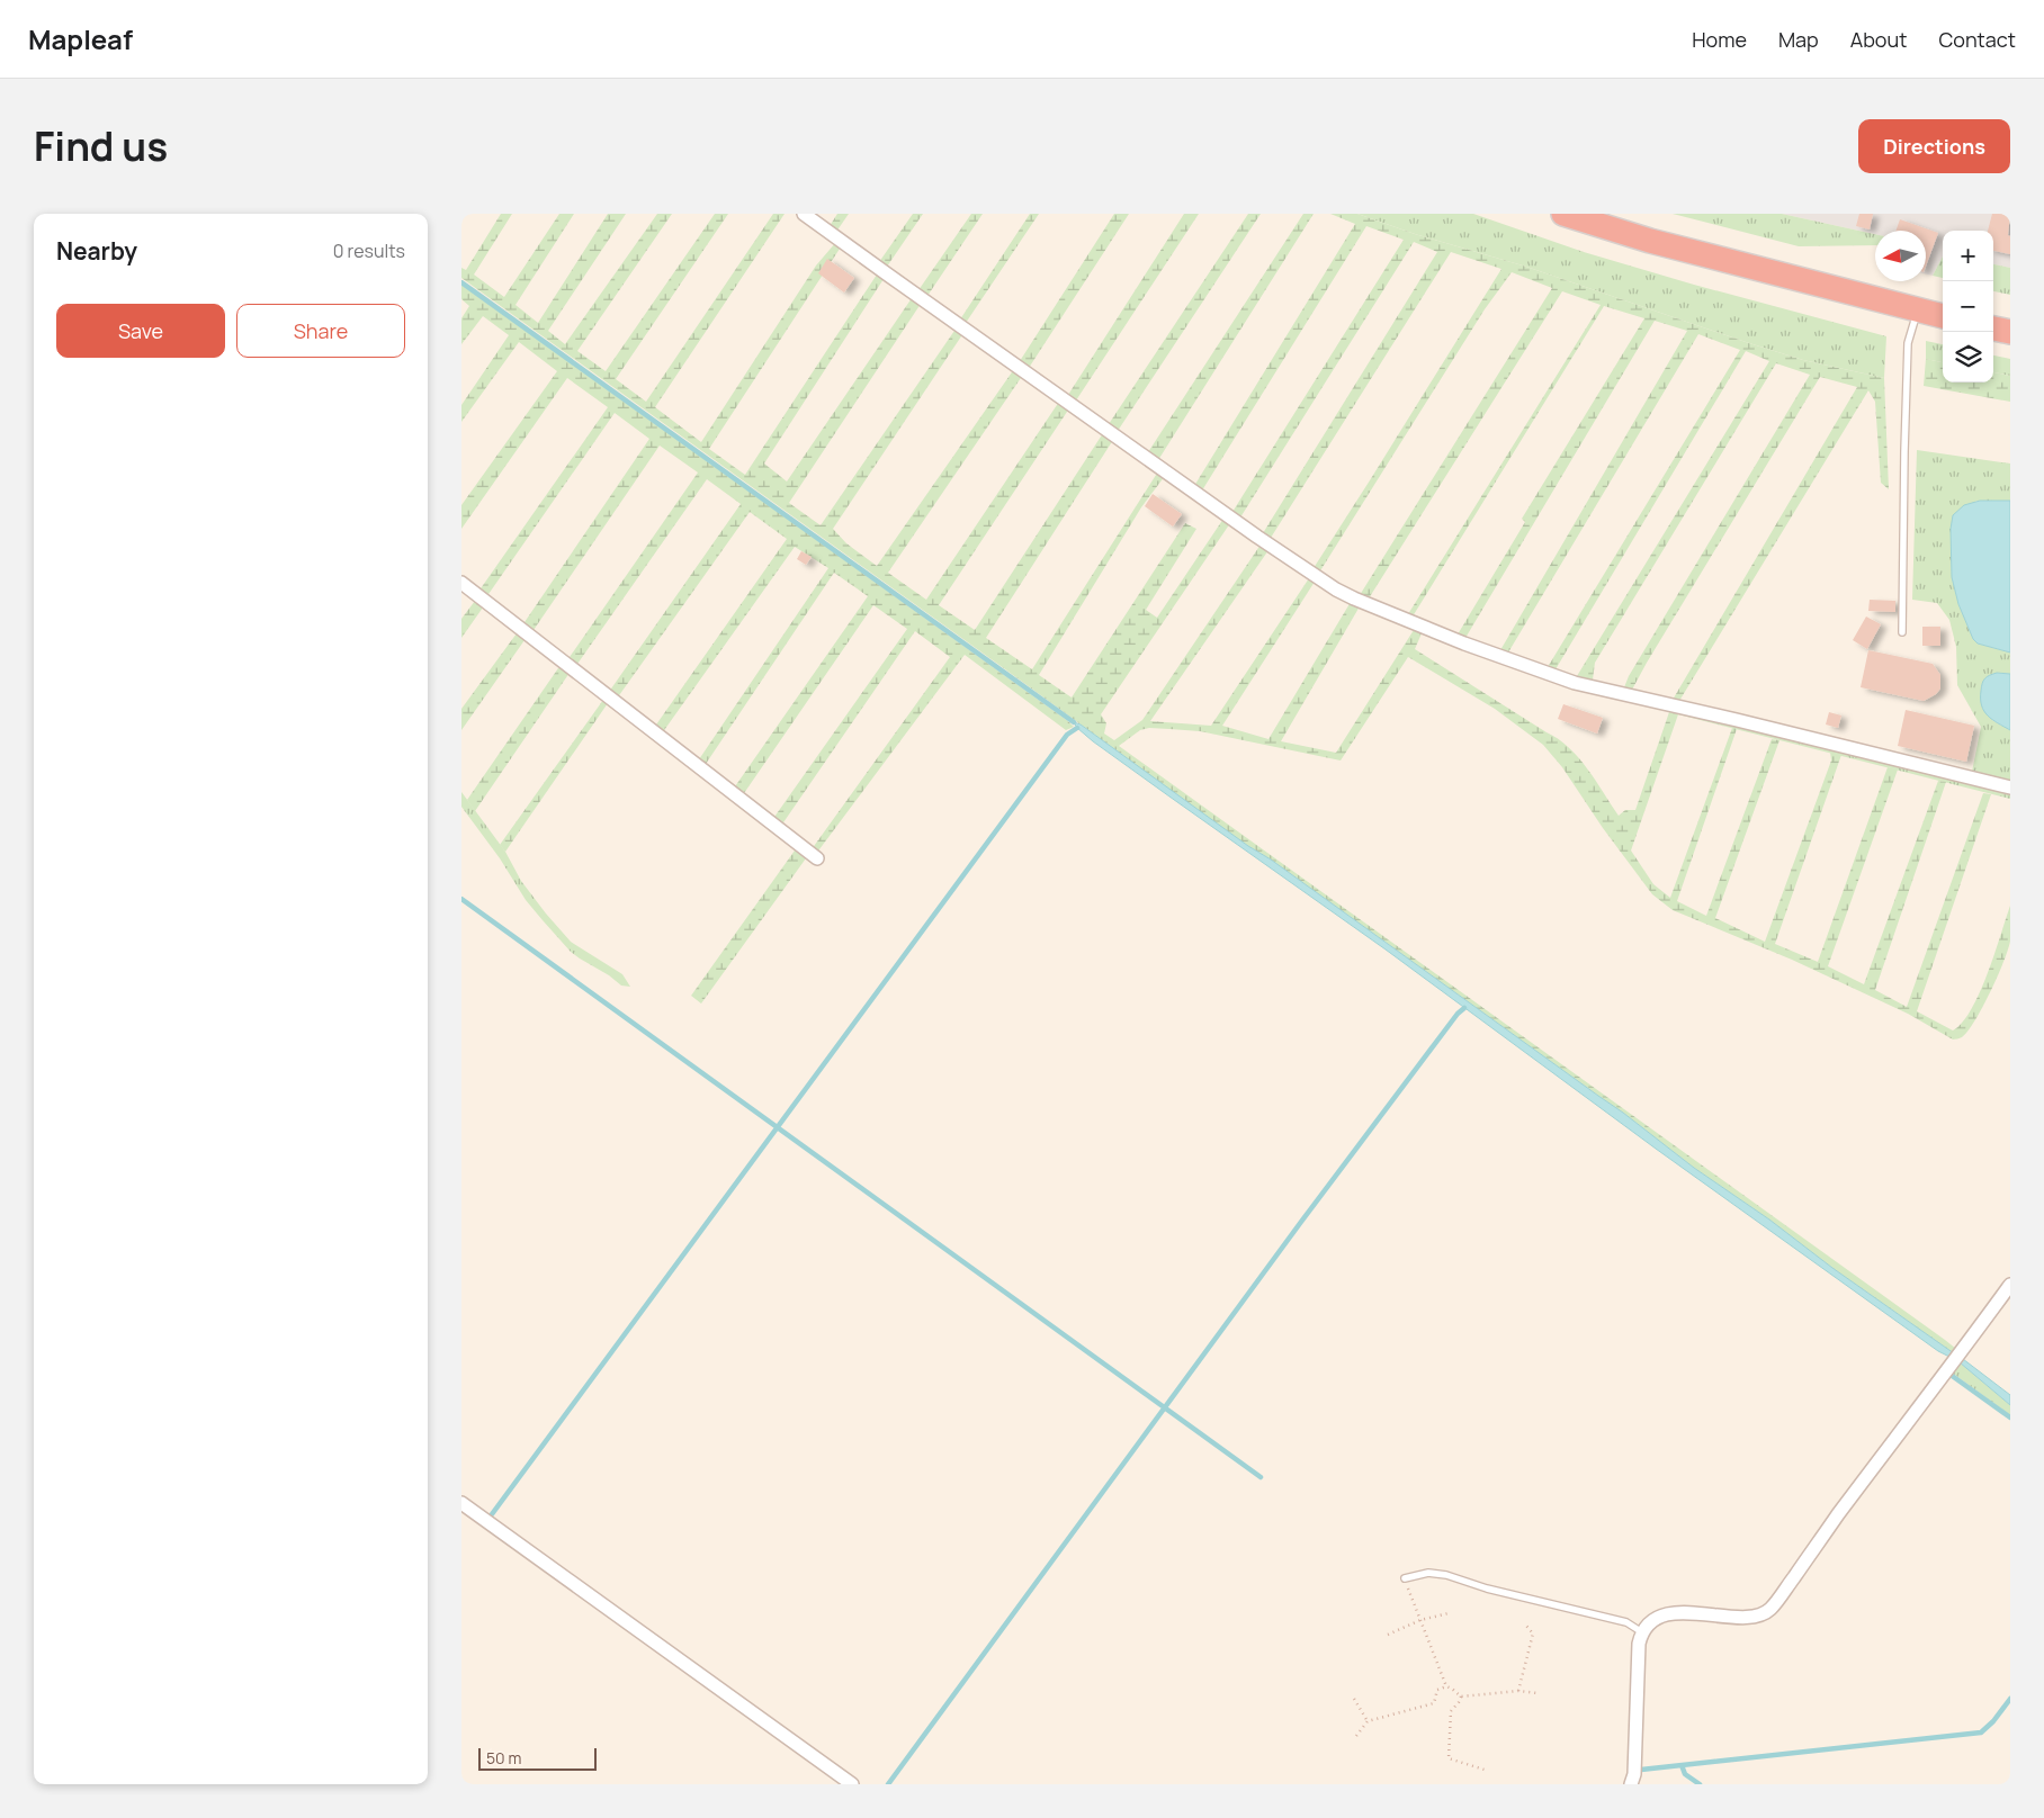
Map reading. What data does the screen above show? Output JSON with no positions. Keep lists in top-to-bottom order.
{
  "scale_bar": "50 m",
  "north": "left",
  "page": {
    "header": "Mapleaf",
    "nav": [
      "Home",
      "Map",
      "About",
      "Contact"
    ],
    "title": "Find us",
    "buttons": [
      "Directions",
      ["Save", "Share"]
    ],
    "heading": ["Nearby", "0 results"],
    "map_buttons": ["+", "−"],
    "scale": "50 m"
  }
}
